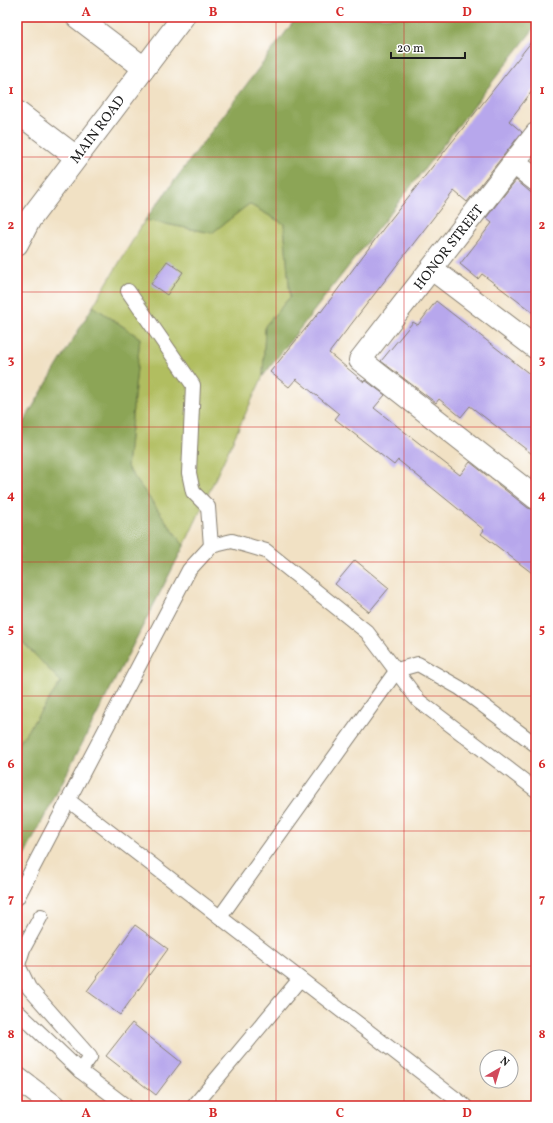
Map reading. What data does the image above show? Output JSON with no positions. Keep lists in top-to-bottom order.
{
  "streets": {
    "street": ["MAIN ROAD", "HONOR STREET"]
  },
  "scale_bar": "20 m",
  "north": "top right",
  "grid": {
    "columns": [
      "A",
      "B",
      "C",
      "D"
    ],
    "rows": [
      "1",
      "2",
      "3",
      "4",
      "5",
      "6",
      "7",
      "8"
    ]
  }
}
